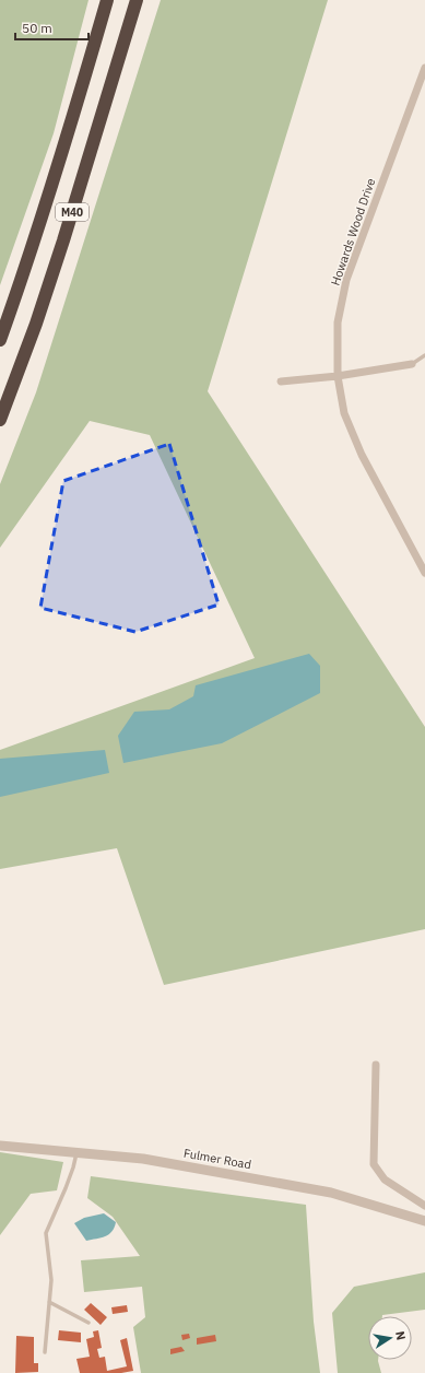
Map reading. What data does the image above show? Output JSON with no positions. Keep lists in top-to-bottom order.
{
  "streets": {
    "highway": ["M40"],
    "street": ["Howards Wood Drive", "Fulmer Road"]
  },
  "scale_bar": "50 m",
  "north": "right"
}
